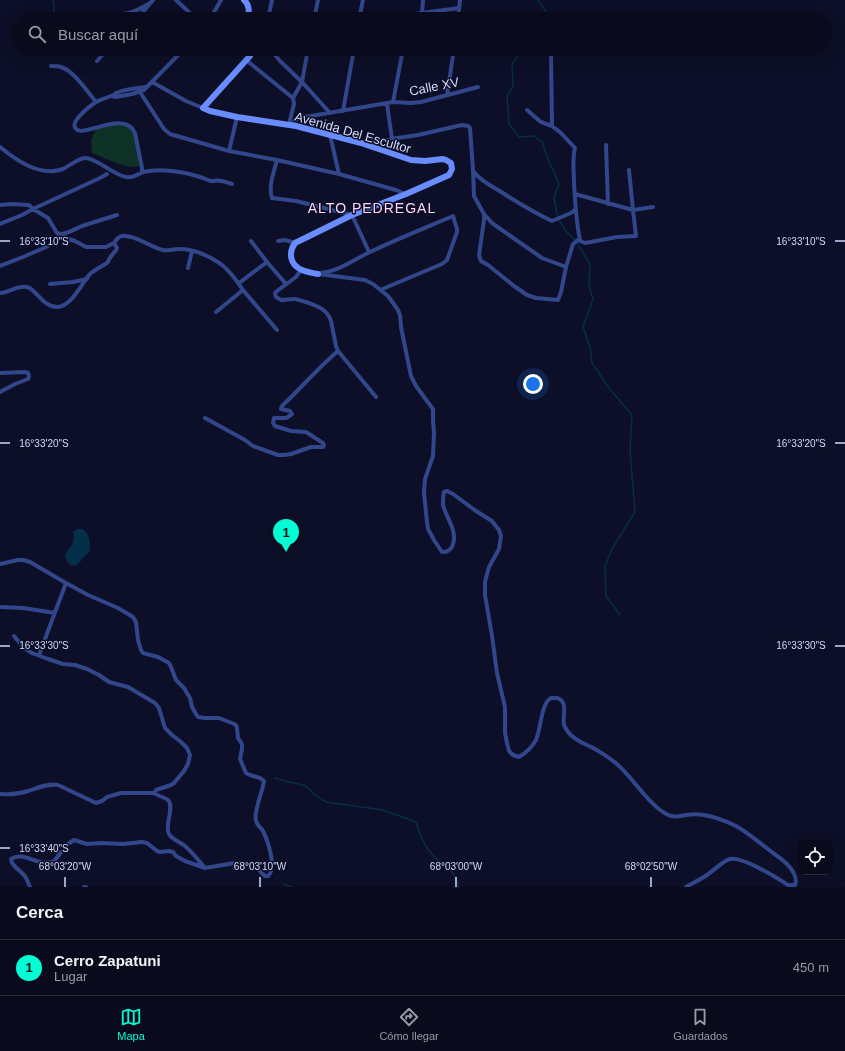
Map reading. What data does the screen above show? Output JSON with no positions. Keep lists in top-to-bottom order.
{
  "streets": {
    "street": ["Calle XV", "Avenida Del Escultor"]
  },
  "districts": ["ALTO PEDREGAL"],
  "page": {
    "search": "Buscar aquí",
    "pins": "1",
    "heading": "Cerca",
    "list": [
      {
        "mark": "1",
        "name": "Cerro Zapatuni",
        "note": "Lugar",
        "value": "450 m"
      }
    ],
    "nav": ["Mapa", "Cómo llegar", "Guardados"]
  },
  "coordinates": [
    "16°33'10\"S",
    "16°33'20\"S",
    "16°33'30\"S",
    "16°33'40\"S",
    "68°03'20\"W",
    "68°03'10\"W",
    "68°03'00\"W",
    "68°02'50\"W"
  ]
}
